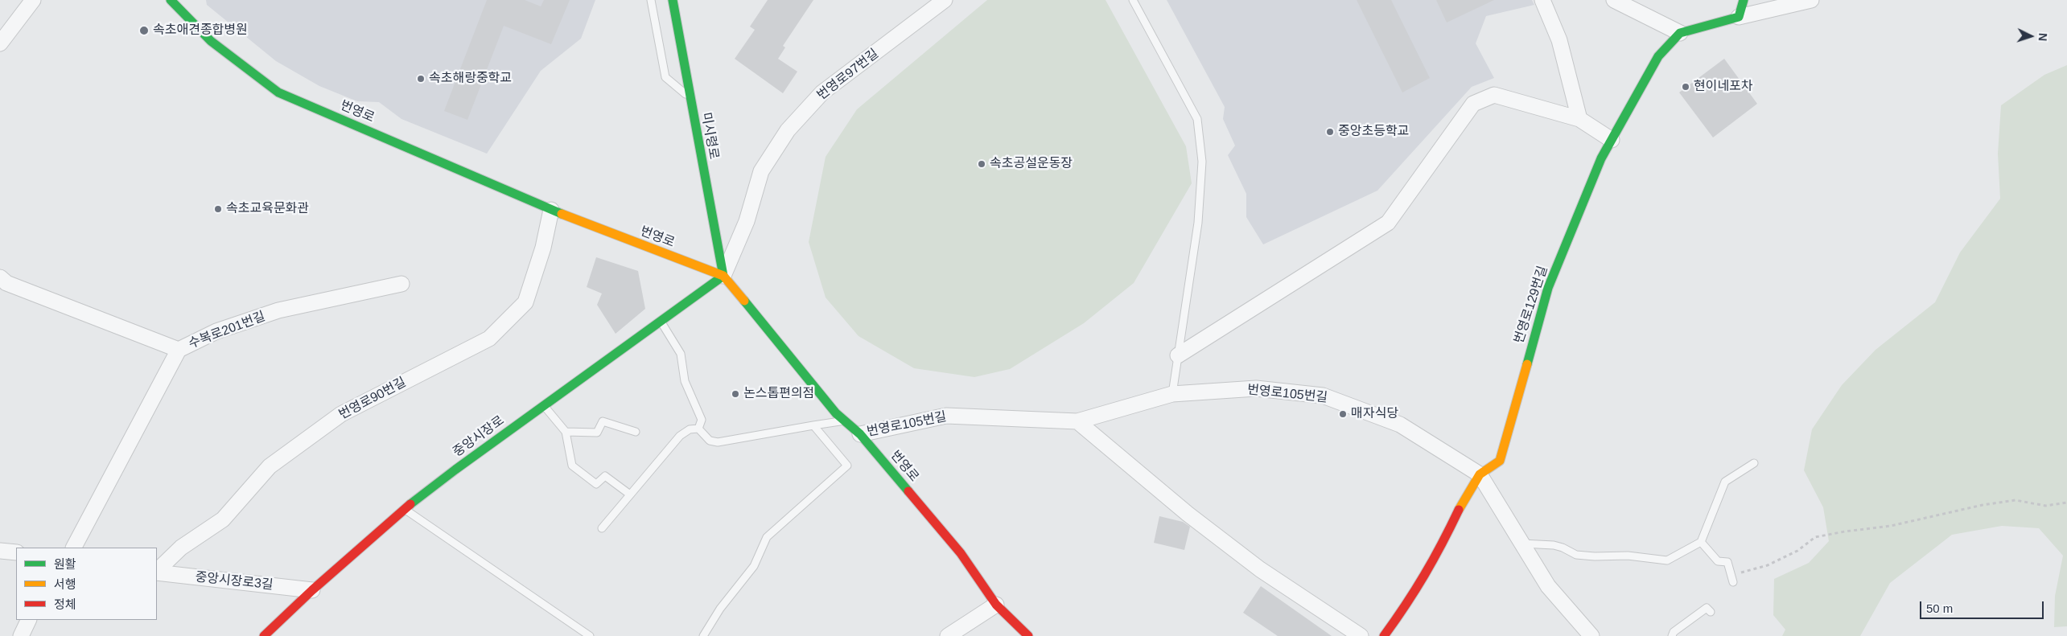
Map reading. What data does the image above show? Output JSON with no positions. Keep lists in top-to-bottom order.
{
  "streets": {
    "street": [
      "번영로97번길",
      "번영로",
      "미시령로",
      "번영로129번길",
      "수복로201번길",
      "번영로105번길",
      "번영로90번길",
      "중앙시장로",
      "중앙시장로3길"
    ]
  },
  "crossings": [
    ["번영로97번길", "번영로"],
    ["번영로97번길", "미시령로"],
    ["번영로97번길", "중앙시장로"],
    ["번영로", "미시령로"],
    ["번영로", "번영로105번길"],
    ["번영로", "번영로90번길"],
    ["번영로", "중앙시장로"],
    ["미시령로", "중앙시장로"],
    ["번영로129번길", "번영로105번길"],
    ["중앙시장로", "중앙시장로3길"]
  ],
  "places": [
    "속초애견종합병원",
    "속초해랑중학교",
    "현이네포차",
    "중앙초등학교",
    "속초공설운동장",
    "속초교육문화관",
    "논스톱편의점",
    "매자식당"
  ],
  "legend": ["원활", "서행", "정체"],
  "scale_bar": "50 m",
  "north": "right"
}
